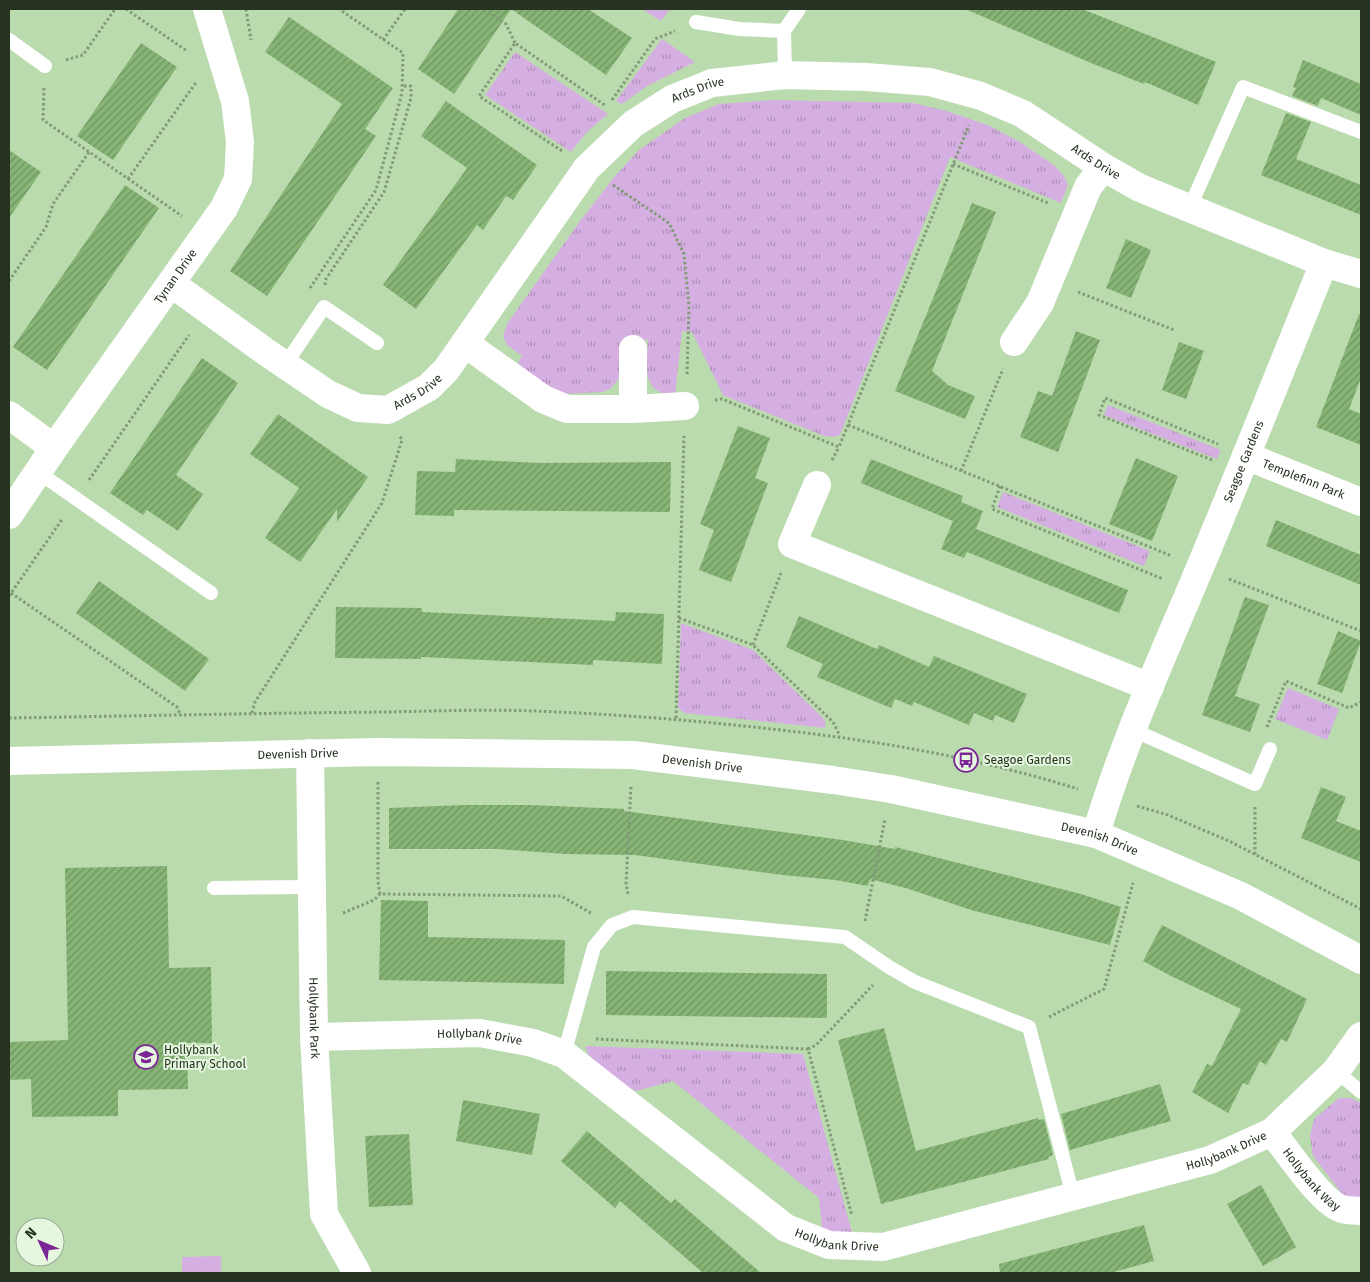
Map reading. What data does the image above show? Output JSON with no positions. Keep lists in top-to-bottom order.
{
  "streets": {
    "street": [
      "Ards Drive",
      "Tynan Drive",
      "Seagoe Gardens",
      "Templefinn Park",
      "Devenish Drive",
      "Hollybank Park",
      "Hollybank Drive",
      "Hollybank Way"
    ]
  },
  "crossings": [
    ["Ards Drive", "Tynan Drive"],
    ["Ards Drive", "Seagoe Gardens"],
    ["Seagoe Gardens", "Templefinn Park"],
    ["Seagoe Gardens", "Devenish Drive"],
    ["Devenish Drive", "Hollybank Park"],
    ["Hollybank Park", "Hollybank Drive"],
    ["Hollybank Drive", "Hollybank Way"]
  ],
  "places": {
    "bus stop": ["Seagoe Gardens"],
    "school or university": ["Hollybank Primary School"]
  },
  "north": "top left"
}
